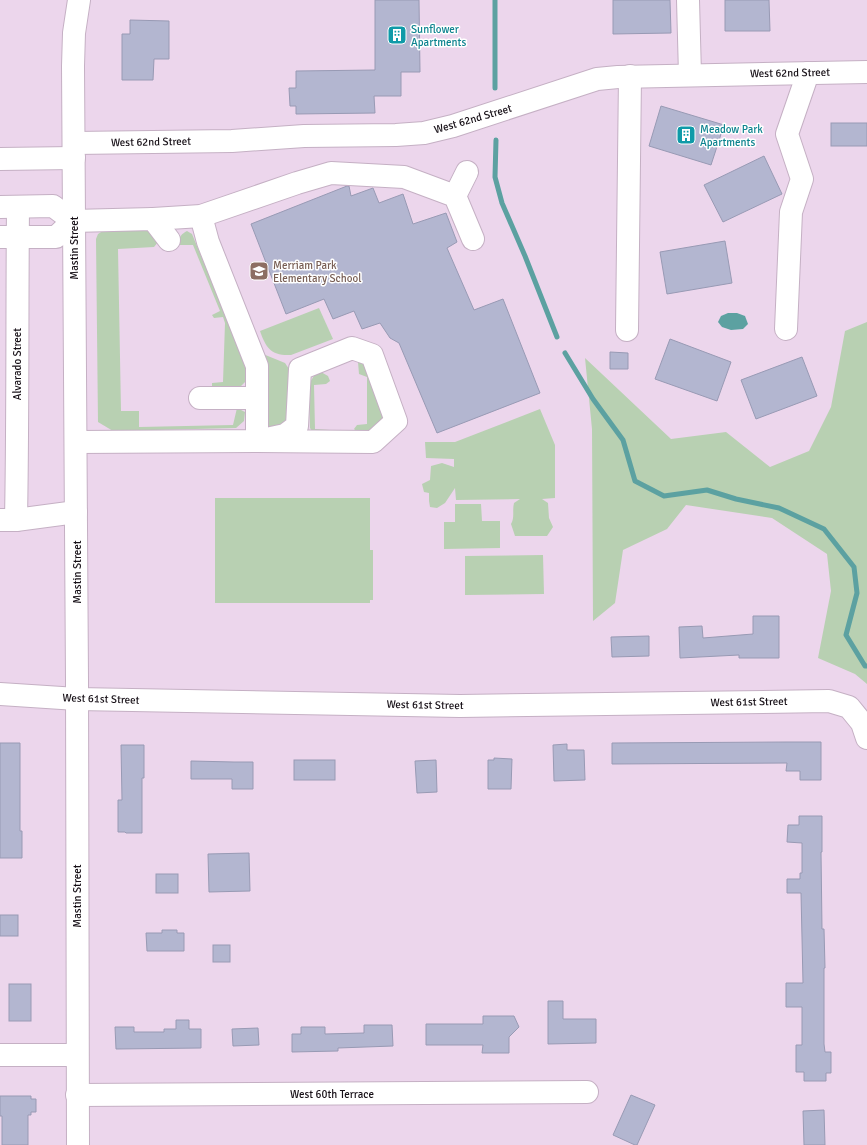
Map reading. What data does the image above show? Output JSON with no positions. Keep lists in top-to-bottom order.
{
  "streets": {
    "street": [
      "West 62nd Street",
      "Mastin Street",
      "Alvarado Street",
      "West 61st Street",
      "West 60th Terrace"
    ]
  },
  "crossings": [
    ["West 62nd Street", "Mastin Street"],
    ["Mastin Street", "West 61st Street"],
    ["Mastin Street", "West 60th Terrace"]
  ],
  "places": {
    "building": ["Sunflower Apartments", "Meadow Park Apartments"],
    "school or university": ["Merriam Park Elementary School"]
  }
}
